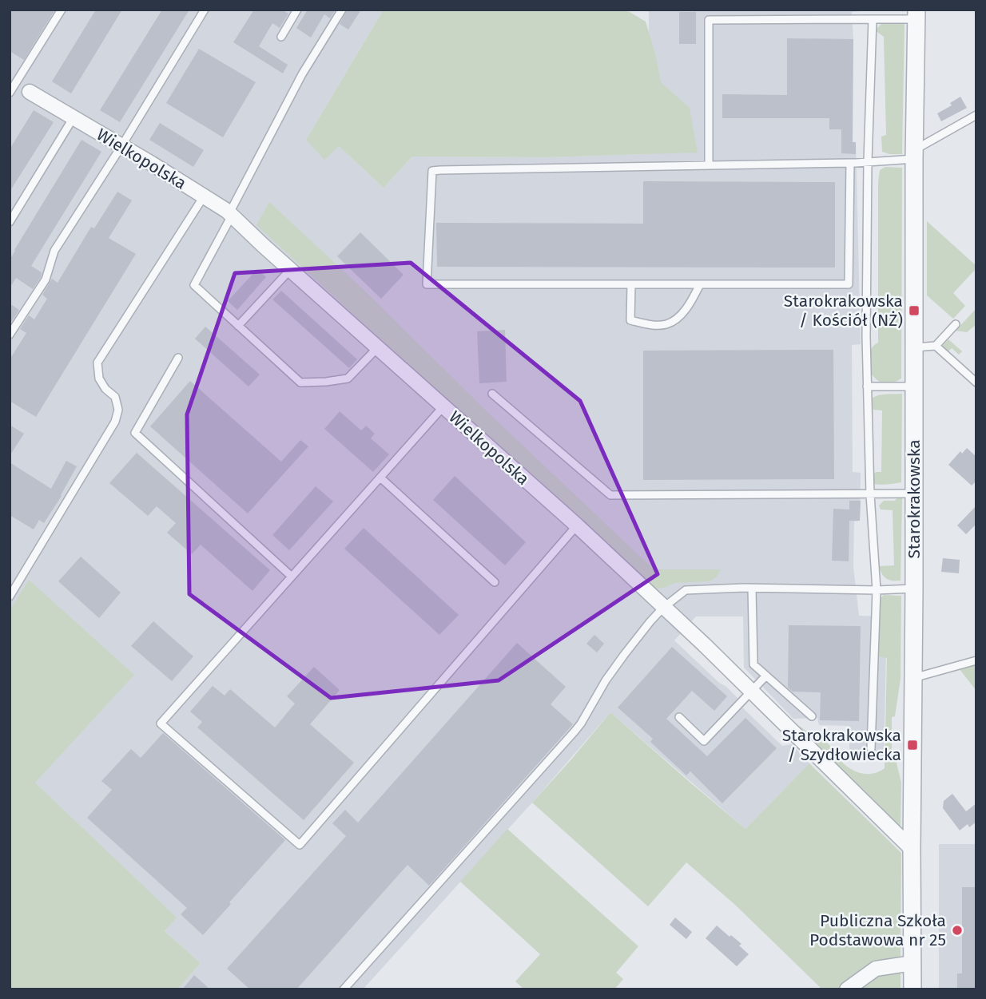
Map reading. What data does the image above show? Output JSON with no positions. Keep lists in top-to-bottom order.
{
  "streets": {
    "street": ["Wielkopolska", "Starokrakowska"]
  },
  "crossings": [
    ["Wielkopolska", "Starokrakowska"]
  ],
  "places": {
    "transit": ["Starokrakowska / Kościół (NŻ)", "Starokrakowska / Szydłowiecka"],
    "other": ["Publiczna Szkoła Podstawowa nr 25"]
  }
}
